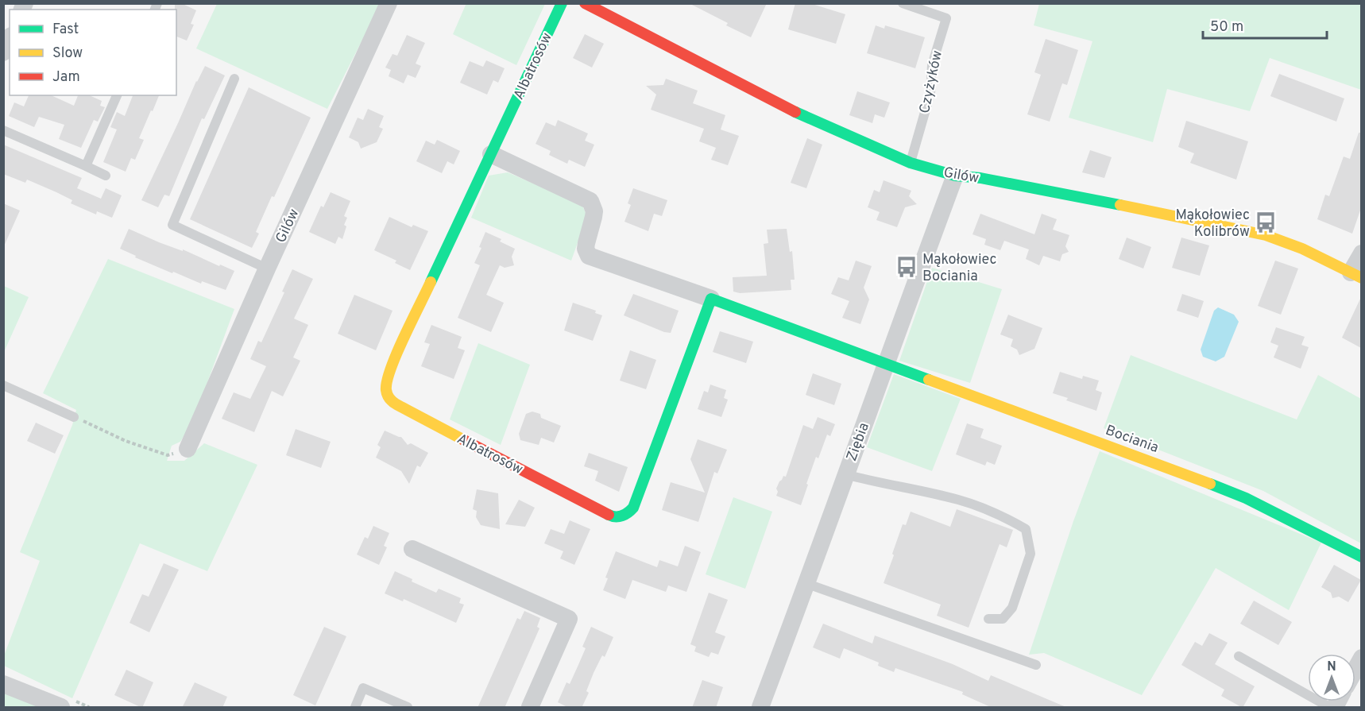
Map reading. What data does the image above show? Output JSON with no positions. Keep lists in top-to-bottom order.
{
  "streets": {
    "street": [
      "Albatrosów",
      "Gilów",
      "Bociania",
      "Ziębia"
    ],
    "lane": ["Czyżyków"]
  },
  "crossings": [
    ["Czyżyków", "Gilów"],
    ["Gilów", "Ziębia"],
    ["Bociania", "Ziębia"]
  ],
  "places": {
    "bus stop": ["Mąkołowiec Kolibrów", "Mąkołowiec Bociania"]
  },
  "legend": ["Fast", "Slow", "Jam"],
  "scale_bar": "50 m",
  "north": "top"
}
